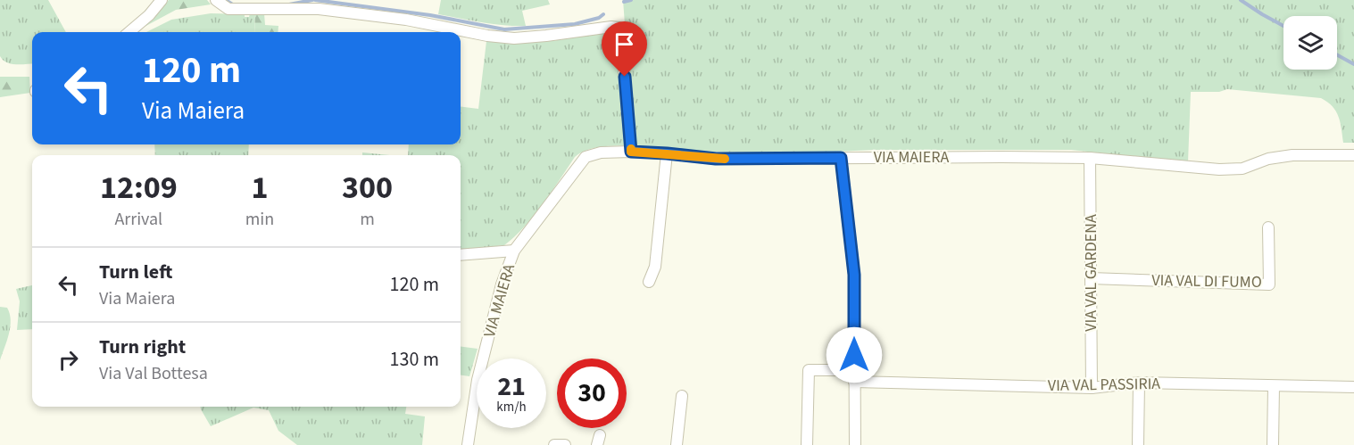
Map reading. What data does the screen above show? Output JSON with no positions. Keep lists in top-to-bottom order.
{
  "streets": {
    "street": [
      "VIA MAIERA",
      "VIA VAL GARDENA",
      "VIA VAL DI FUMO",
      "VIA VAL PASSIRIA"
    ]
  },
  "crossings": [
    ["VIA MAIERA", "VIA VAL GARDENA"],
    ["VIA VAL GARDENA", "VIA VAL DI FUMO"],
    ["VIA VAL GARDENA", "VIA VAL PASSIRIA"]
  ],
  "page": {
    "turn": ["120 m", "Via Maiera"],
    "eta": [
      "12:09",
      "Arrival",
      "1",
      "min",
      "300",
      "m"
    ],
    "list": [
      {
        "name": "Turn left",
        "note": "Via Maiera",
        "value": "120 m"
      },
      {
        "name": "Turn right",
        "note": "Via Val Bottesa",
        "value": "130 m"
      }
    ],
    "speed": "21 km/h",
    "limit": "30"
  }
}
